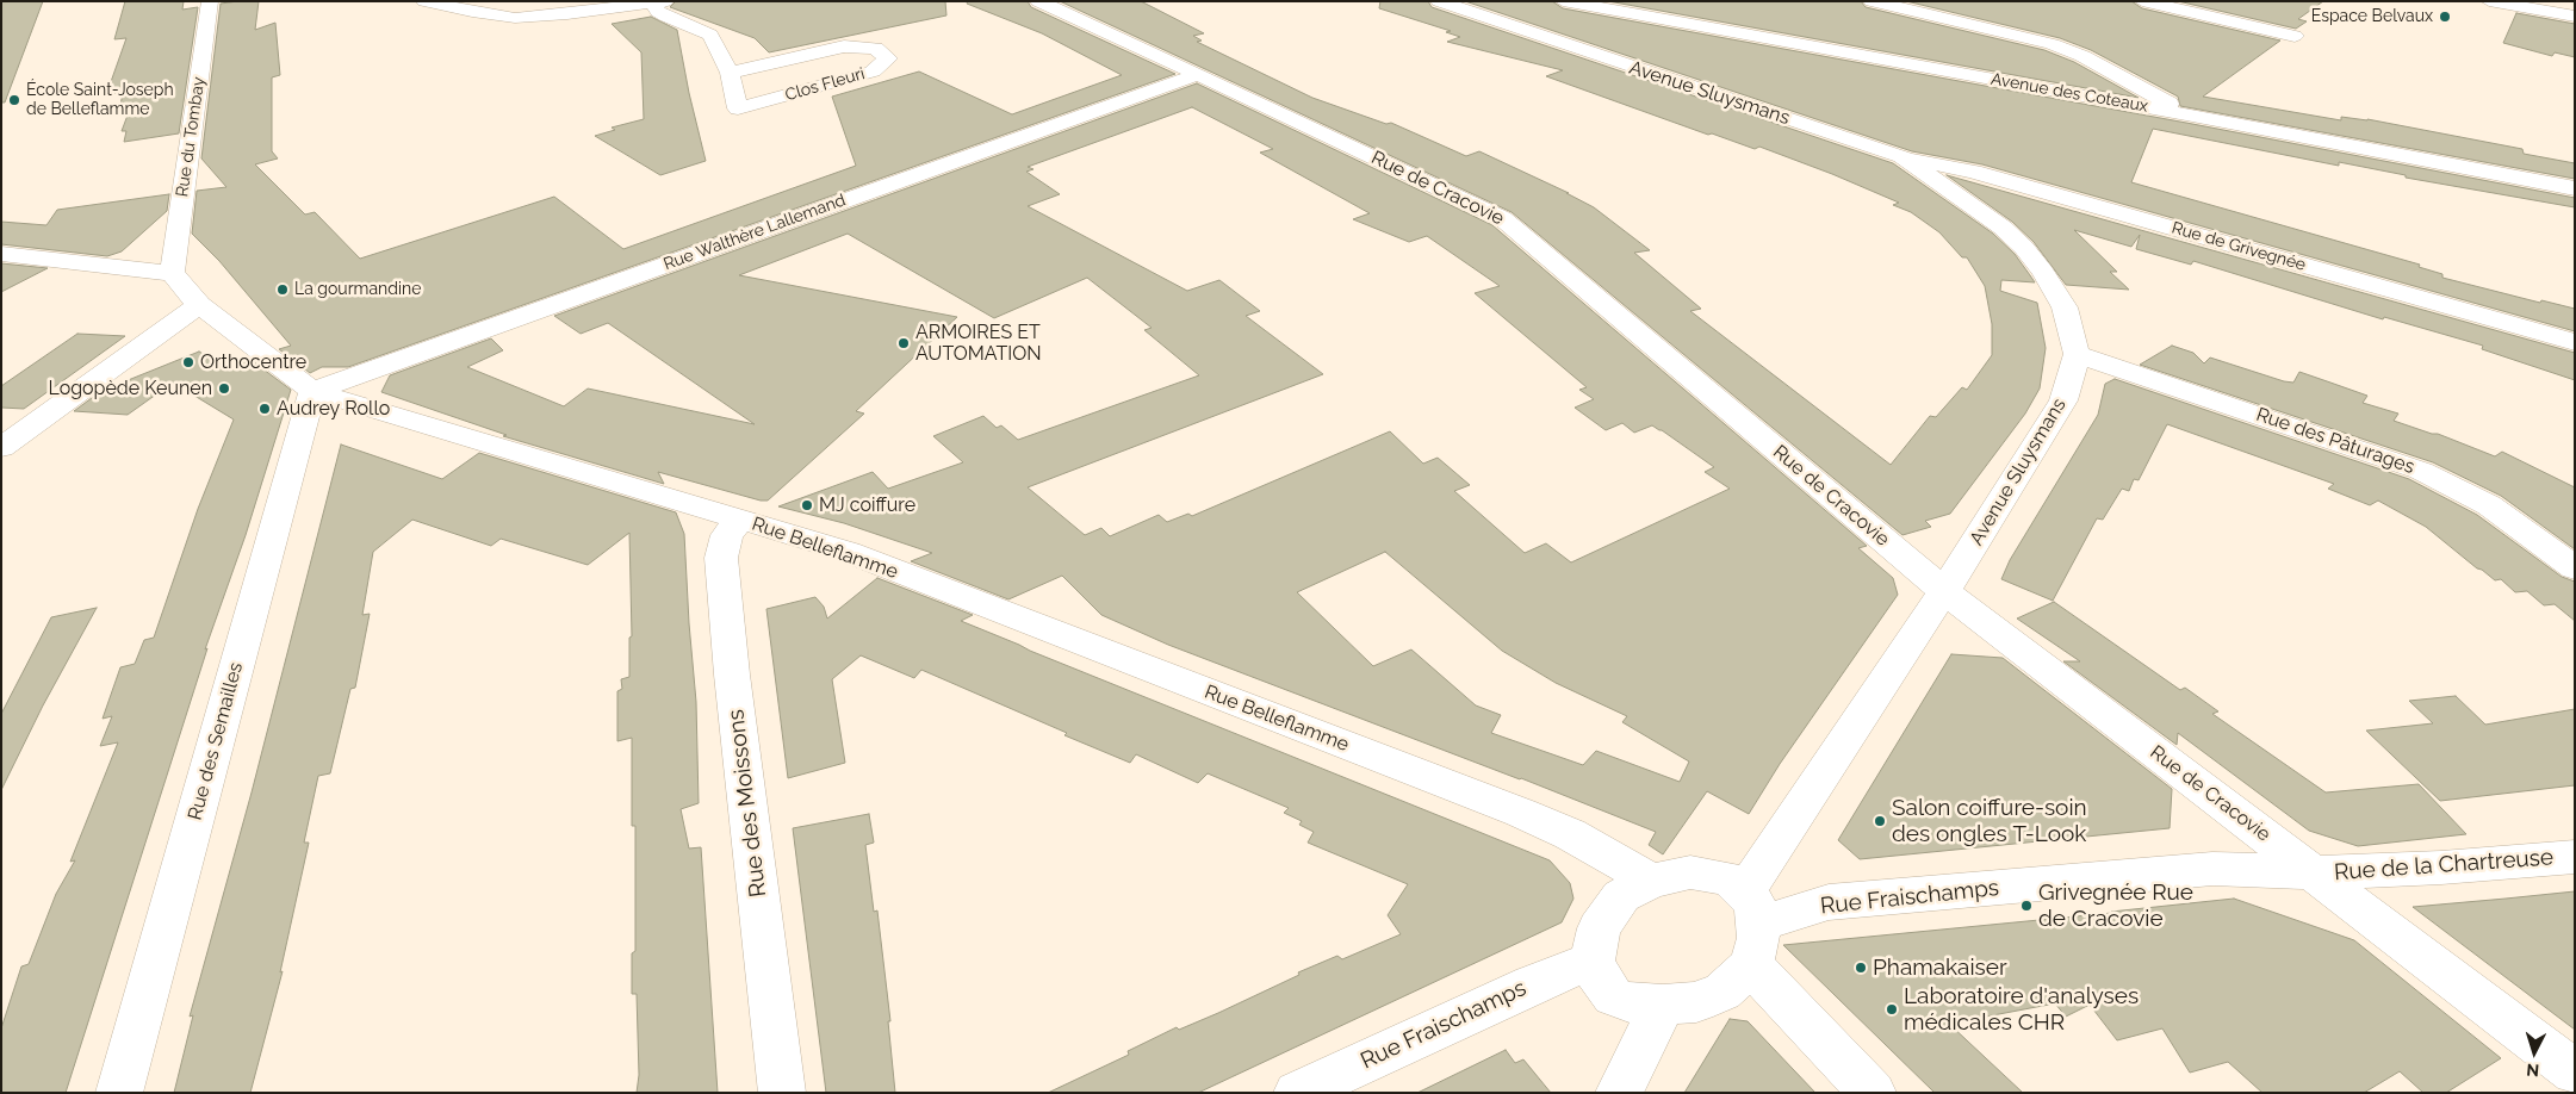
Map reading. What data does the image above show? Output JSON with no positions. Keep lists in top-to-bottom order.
{
  "streets": {
    "street": [
      "Clos Fleuri",
      "Avenue Sluysmans",
      "Avenue des Coteaux",
      "Rue du Tombay",
      "Rue de Cracovie",
      "Rue Walthère Lallemand",
      "Rue de Grivegnée",
      "Rue des Pâturages",
      "Rue Belleflamme",
      "Rue des Semailles",
      "Rue des Moissons",
      "Rue de la Chartreuse",
      "Rue Fraischamps"
    ]
  },
  "crossings": [
    ["Avenue Sluysmans", "Rue de Cracovie"],
    ["Avenue Sluysmans", "Rue de Grivegnée"],
    ["Avenue Sluysmans", "Rue des Pâturages"],
    ["Avenue Sluysmans", "Rue Belleflamme"],
    ["Avenue Sluysmans", "Rue Fraischamps"],
    ["Rue du Tombay", "Rue Belleflamme"],
    ["Rue de Cracovie", "Rue Walthère Lallemand"],
    ["Rue de Cracovie", "Rue de la Chartreuse"],
    ["Rue de Cracovie", "Rue Fraischamps"],
    ["Rue Walthère Lallemand", "Rue Belleflamme"],
    ["Rue Walthère Lallemand", "Rue des Semailles"],
    ["Rue Belleflamme", "Rue des Semailles"],
    ["Rue Belleflamme", "Rue des Moissons"],
    ["Rue Belleflamme", "Rue Fraischamps"],
    ["Rue de la Chartreuse", "Rue Fraischamps"]
  ],
  "places": [
    "Espace Belvaux",
    "École Saint-Joseph de Belleflamme",
    "La gourmandine",
    "ARMOIRES ET AUTOMATION",
    "Orthocentre",
    "Logopède Keunen",
    "Audrey Rollo",
    "MJ coiffure",
    "Salon coiffure-soin des ongles T-Look",
    "Grivegnée Rue de Cracovie",
    "Phamakaiser",
    "Laboratoire d'analyses médicales CHR"
  ],
  "north": "bottom"
}
